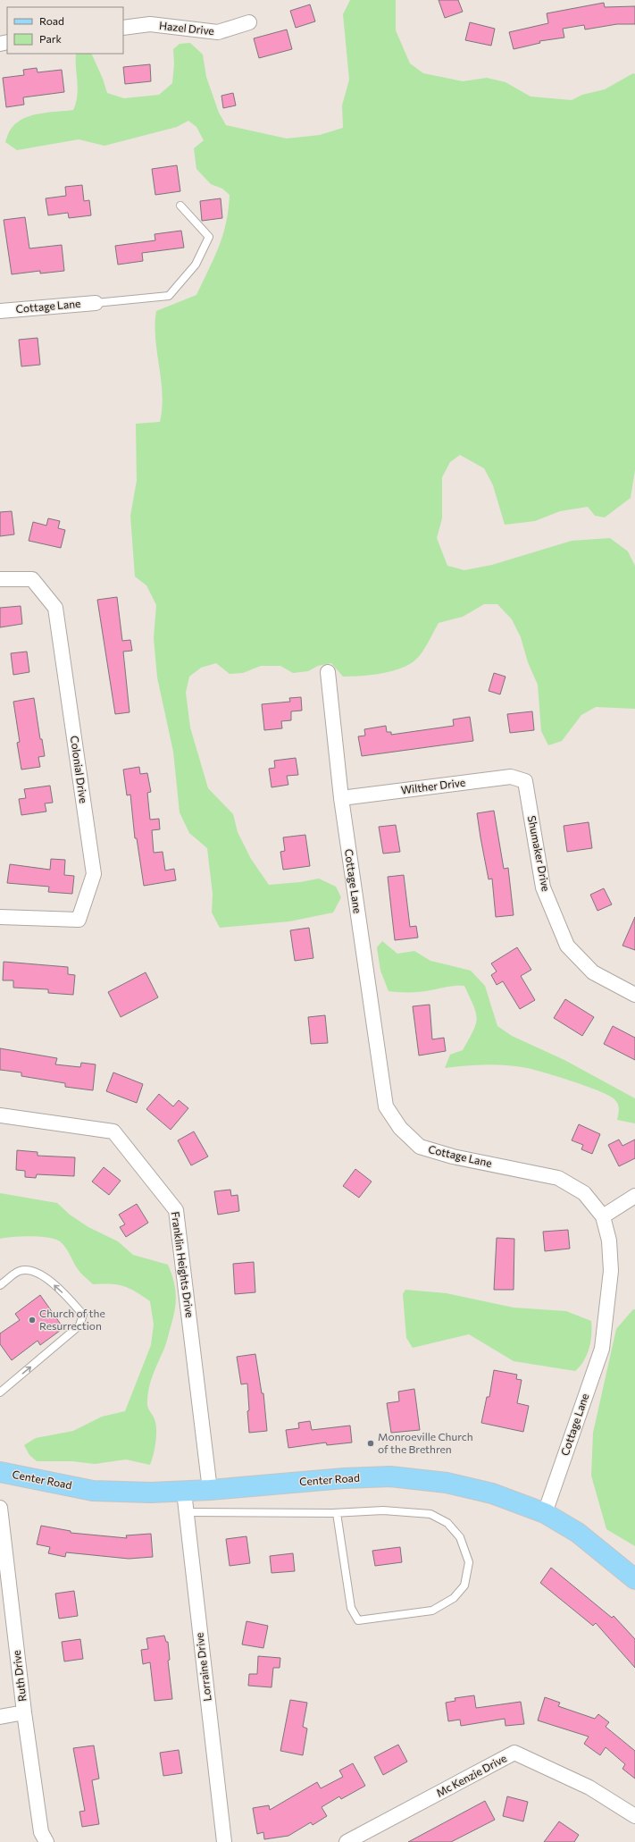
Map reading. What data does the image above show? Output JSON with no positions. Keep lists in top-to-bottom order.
{
  "streets": {
    "main road": ["Center Road"],
    "street": [
      "Hazel Drive",
      "Cottage Lane",
      "Colonial Drive",
      "Wilther Drive",
      "Shumaker Drive",
      "Franklin Heights Drive",
      "Lorraine Drive",
      "Ruth Drive",
      "Mc Kenzie Drive"
    ]
  },
  "crossings": [
    ["Cottage Lane", "Wilther Drive"],
    ["Cottage Lane", "Center Road"],
    ["Wilther Drive", "Shumaker Drive"],
    ["Franklin Heights Drive", "Center Road"],
    ["Center Road", "Lorraine Drive"]
  ],
  "places": ["Church of the Resurrection", "Monroeville Church of the Brethren"],
  "legend": ["Road", "Park"]
}
